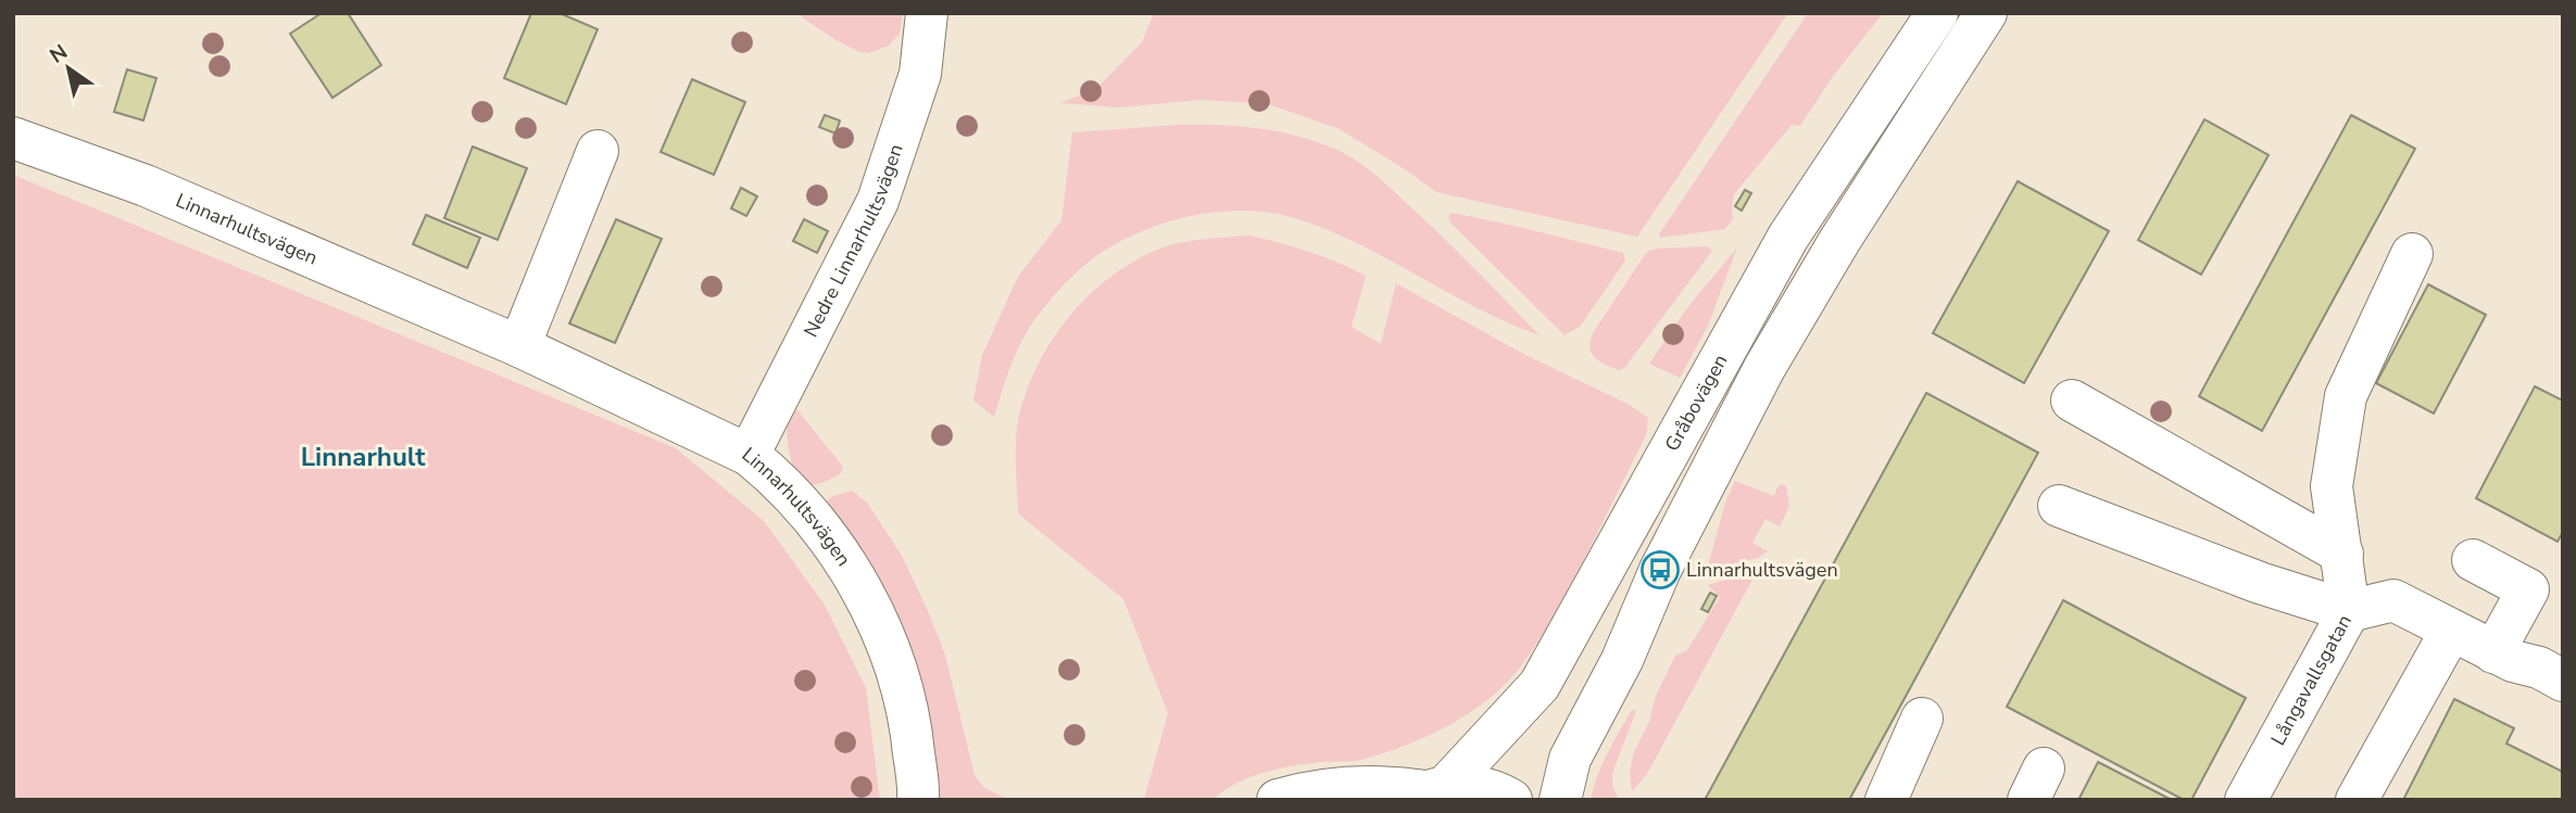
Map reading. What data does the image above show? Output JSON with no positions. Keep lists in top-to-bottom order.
{
  "streets": {
    "street": [
      "Linnarhultsvägen",
      "Nedre Linnarhultsvägen",
      "Gråbovägen",
      "Långavallsgatan"
    ]
  },
  "crossings": [
    ["Linnarhultsvägen", "Nedre Linnarhultsvägen"]
  ],
  "districts": ["Linnarhult"],
  "places": {
    "bus stop": ["Linnarhultsvägen"]
  },
  "north": "top left"
}
